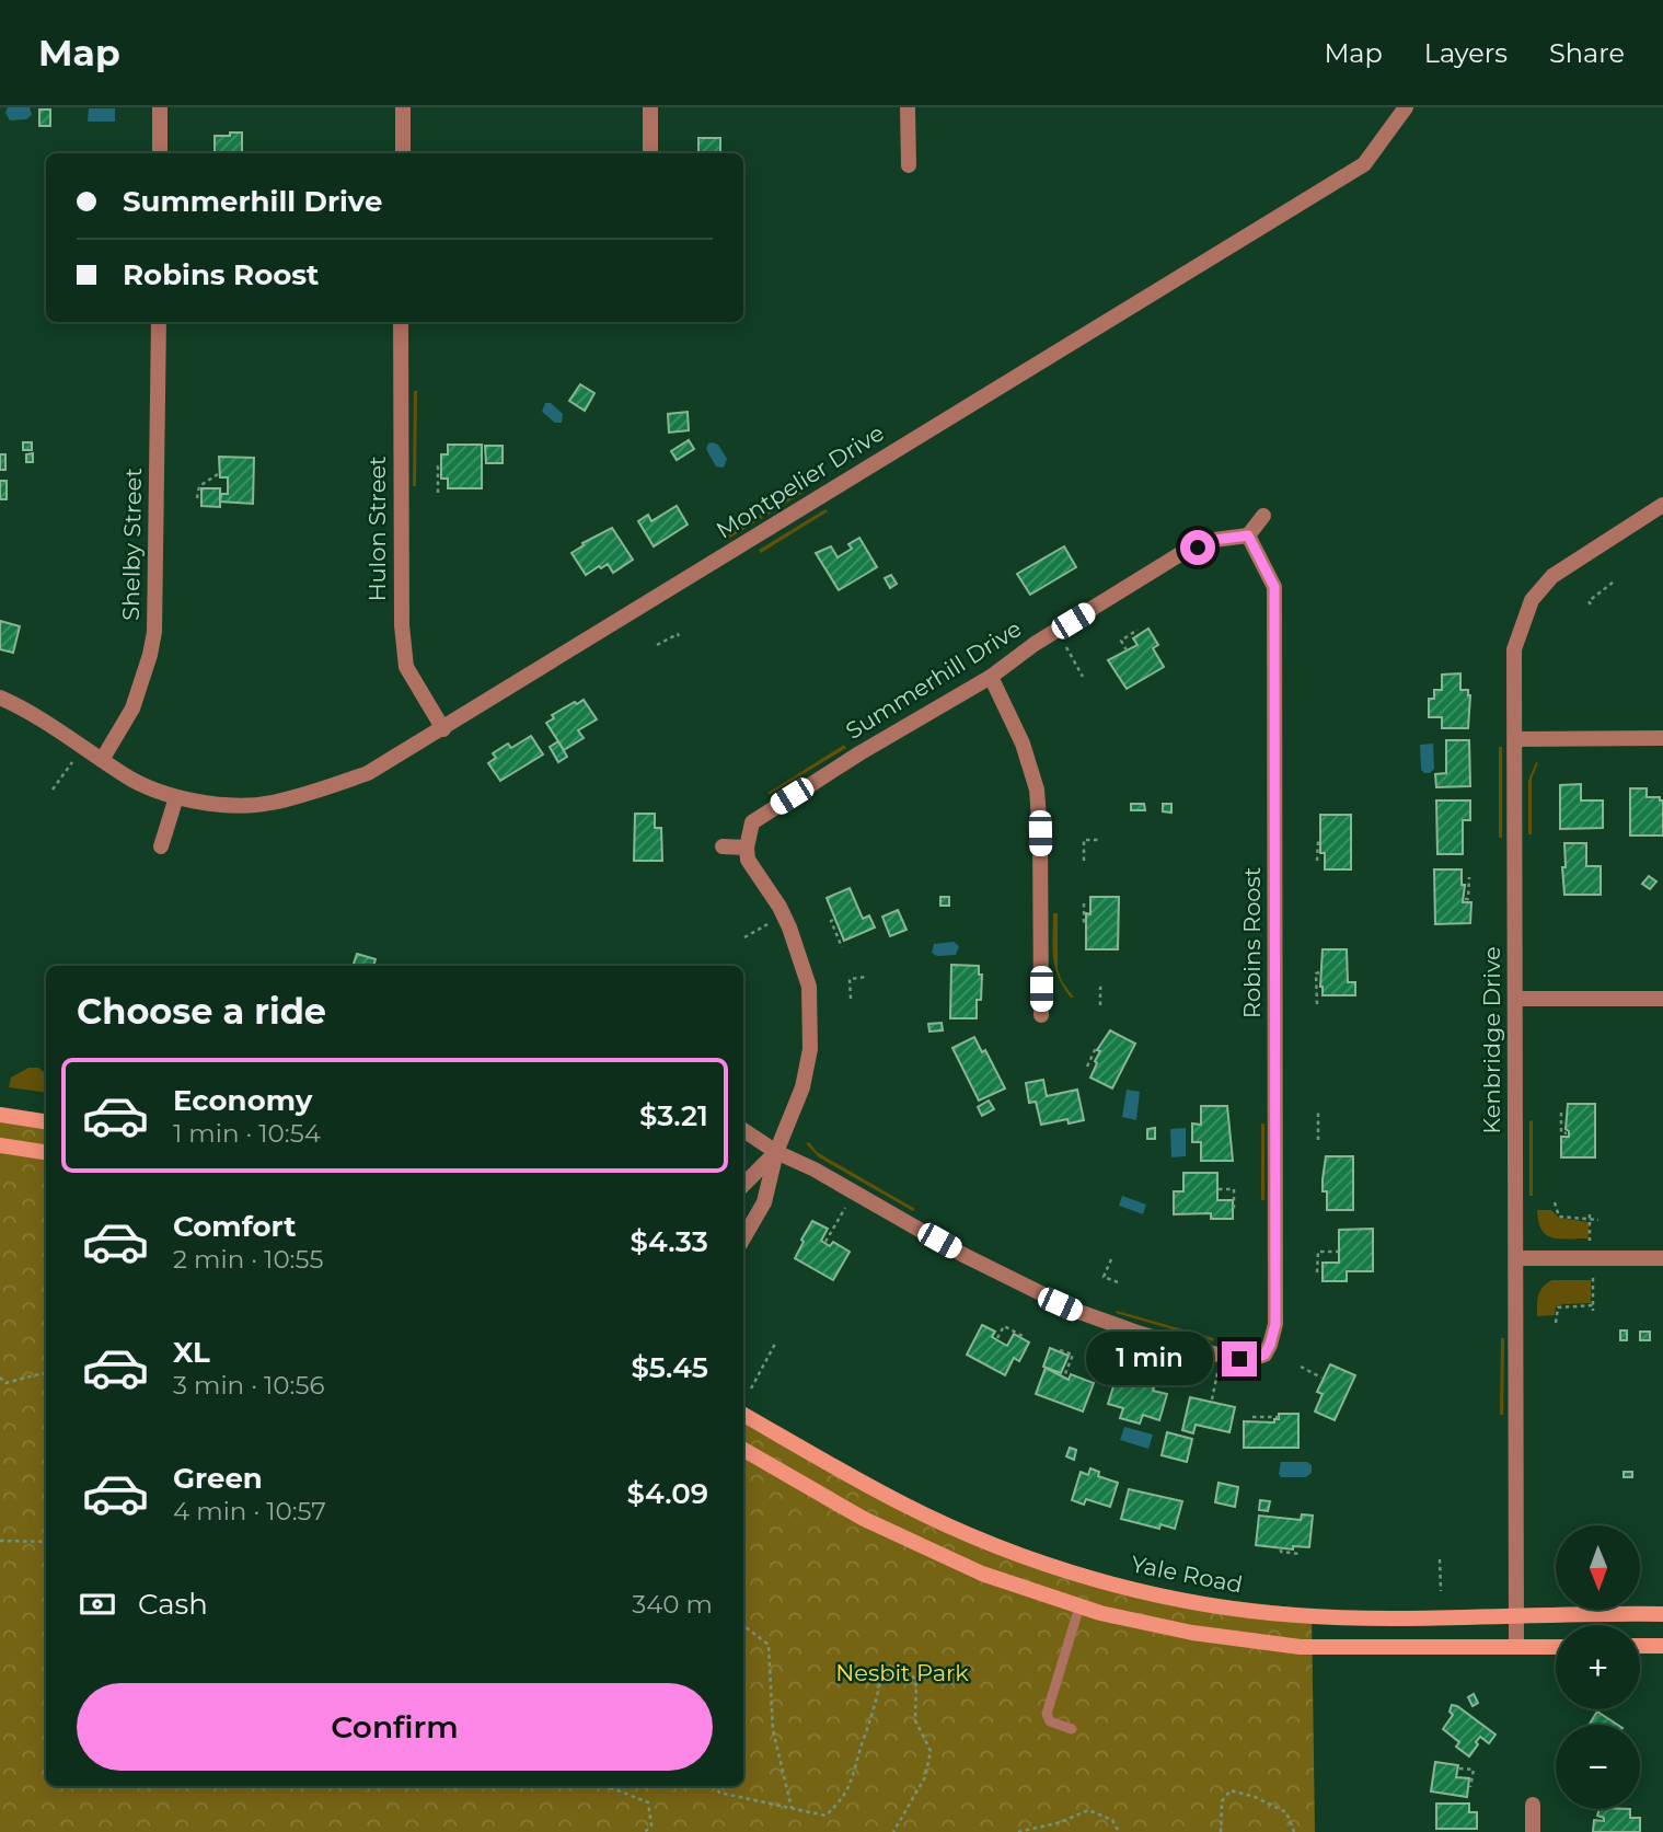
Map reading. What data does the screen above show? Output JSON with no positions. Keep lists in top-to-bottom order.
{
  "streets": {
    "main road": ["Yale Road"],
    "street": [
      "Montpelier Drive",
      "Hulon Street",
      "Shelby Street",
      "Summerhill Drive",
      "Robins Roost",
      "Kenbridge Drive"
    ]
  },
  "crossings": [
    ["Montpelier Drive", "Hulon Street"],
    ["Montpelier Drive", "Shelby Street"],
    ["Summerhill Drive", "Robins Roost"],
    ["Kenbridge Drive", "Yale Road"]
  ],
  "parks": ["Nesbit Park"],
  "north": "bottom",
  "page": {
    "header": "Map",
    "nav": ["Map", "Layers", "Share"],
    "banner": ["Summerhill Drive", "Robins Roost"],
    "heading": "Choose a ride",
    "list": [
      {
        "name": "Economy",
        "note": "1 min · 10:54",
        "value": "$3.21"
      },
      {
        "name": "Comfort",
        "note": "2 min · 10:55",
        "value": "$4.33"
      },
      {
        "name": "XL",
        "note": "3 min · 10:56",
        "value": "$5.45"
      },
      {
        "name": "Green",
        "note": "4 min · 10:57",
        "value": "$4.09"
      }
    ],
    "bubble": "1 min",
    "map_buttons": ["+", "−"],
    "pay": ["Cash", "340 m"],
    "buttons": "Confirm"
  }
}
